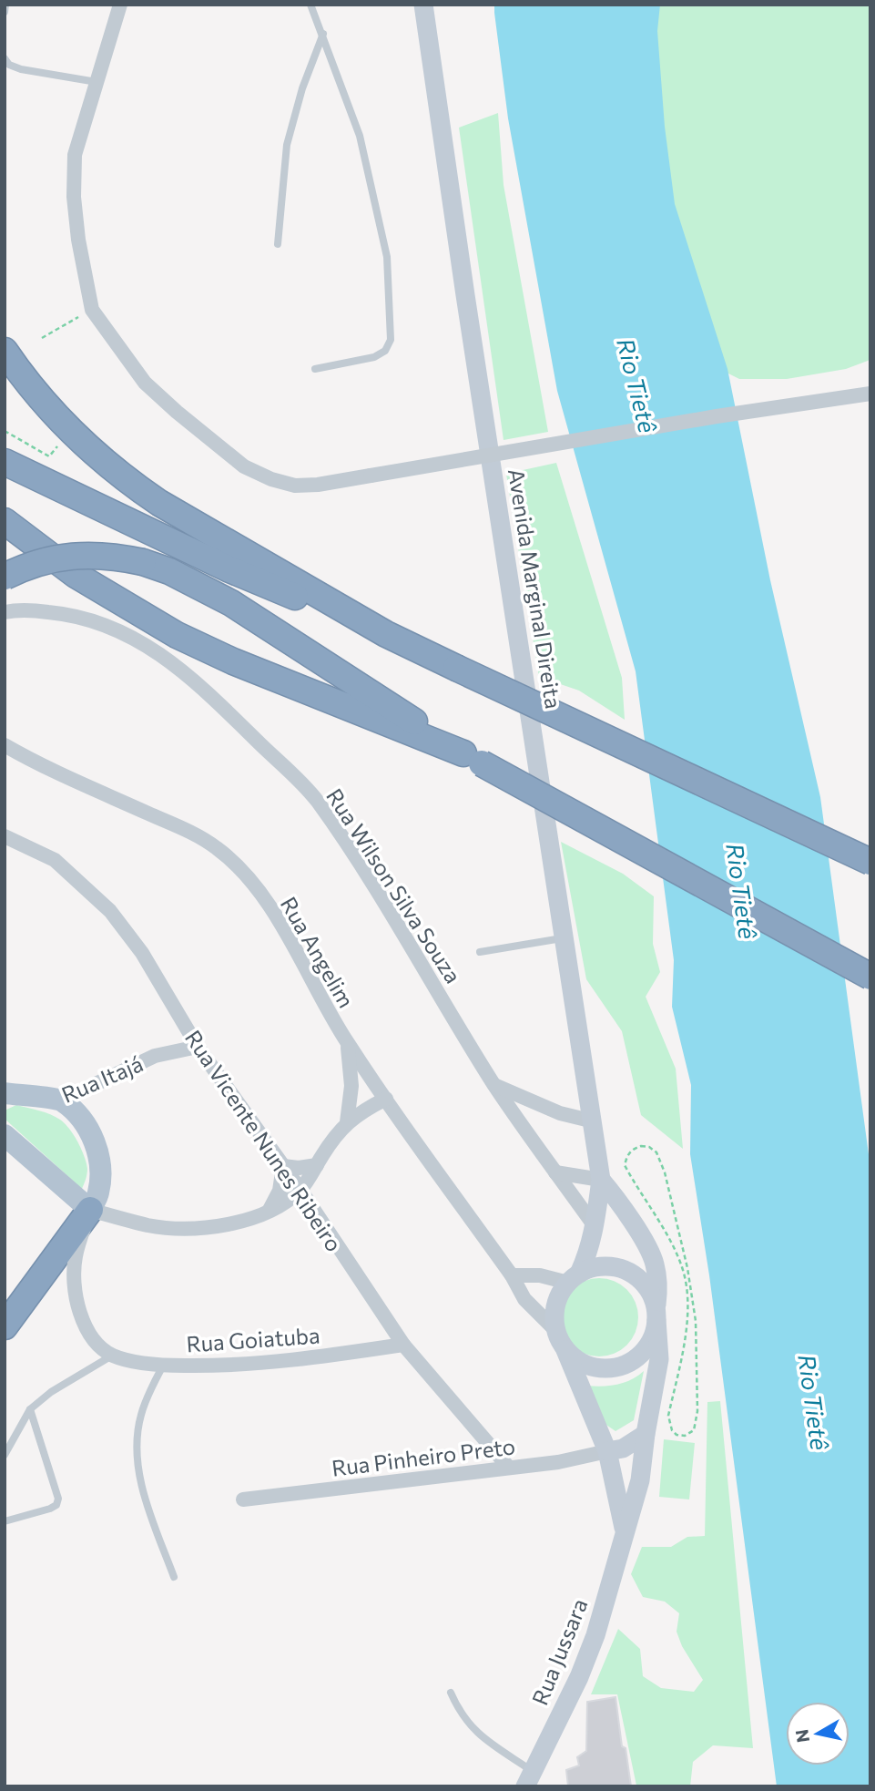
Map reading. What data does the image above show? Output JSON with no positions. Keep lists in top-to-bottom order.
{
  "streets": {
    "main road": ["Avenida Marginal Direita", "Rua Itajá", "Rua Jussara"],
    "street": [
      "Rua Wilson Silva Souza",
      "Rua Angelim",
      "Rua Vicente Nunes Ribeiro",
      "Rua Goiatuba",
      "Rua Pinheiro Preto"
    ]
  },
  "crossings": [
    ["Avenida Marginal Direita", "Rua Wilson Silva Souza"],
    ["Avenida Marginal Direita", "Rua Angelim"],
    ["Avenida Marginal Direita", "Rua Jussara"],
    ["Rua Angelim", "Rua Jussara"],
    ["Rua Itajá", "Rua Vicente Nunes Ribeiro"],
    ["Rua Vicente Nunes Ribeiro", "Rua Goiatuba"],
    ["Rua Vicente Nunes Ribeiro", "Rua Pinheiro Preto"],
    ["Rua Pinheiro Preto", "Rua Jussara"]
  ],
  "water": ["Rio Tietê"],
  "north": "left"
}
